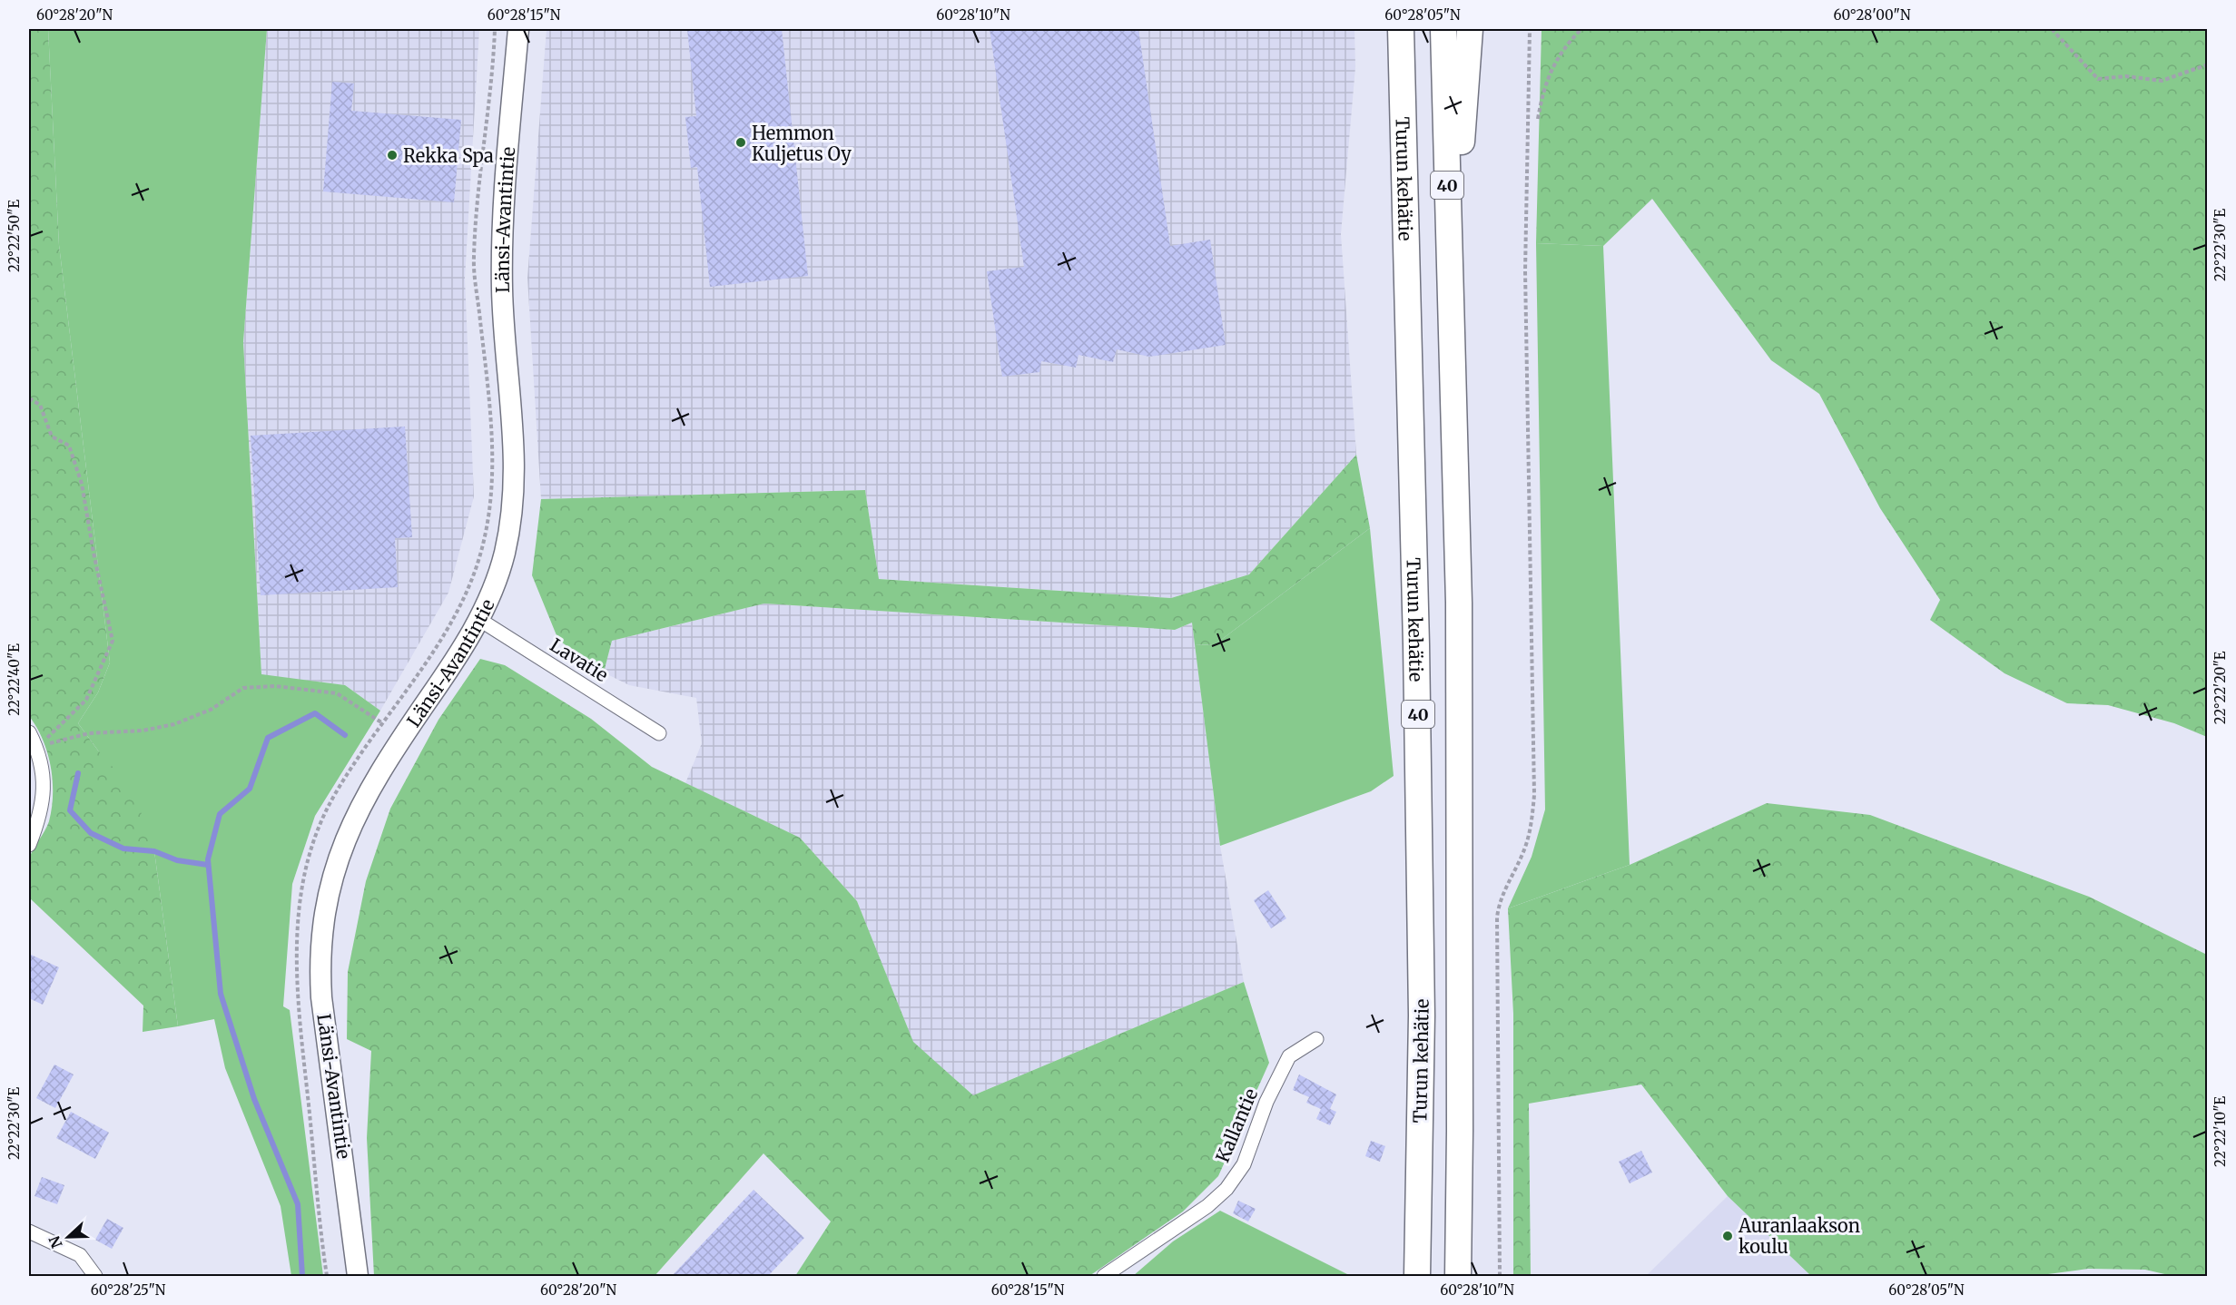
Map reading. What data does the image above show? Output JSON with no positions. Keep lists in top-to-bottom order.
{
  "streets": {
    "highway": ["Turun kehätie", "40"],
    "street": ["Länsi-Avantintie", "Lavatie", "Kallantie"]
  },
  "crossings": [
    ["Länsi-Avantintie", "Lavatie"]
  ],
  "places": ["Hemmon Kuljetus Oy", "Rekka Spa", "Auranlaakson koulu"],
  "north": "left",
  "coordinates": [
    "60°28'20\"N",
    "60°28'15\"N",
    "60°28'10\"N",
    "60°28'05\"N",
    "60°28'00\"N",
    "22°22'50\"E",
    "22°22'30\"E",
    "22°22'40\"E",
    "22°22'20\"E",
    "22°22'10\"E",
    "60°28'25\"N"
  ]
}
